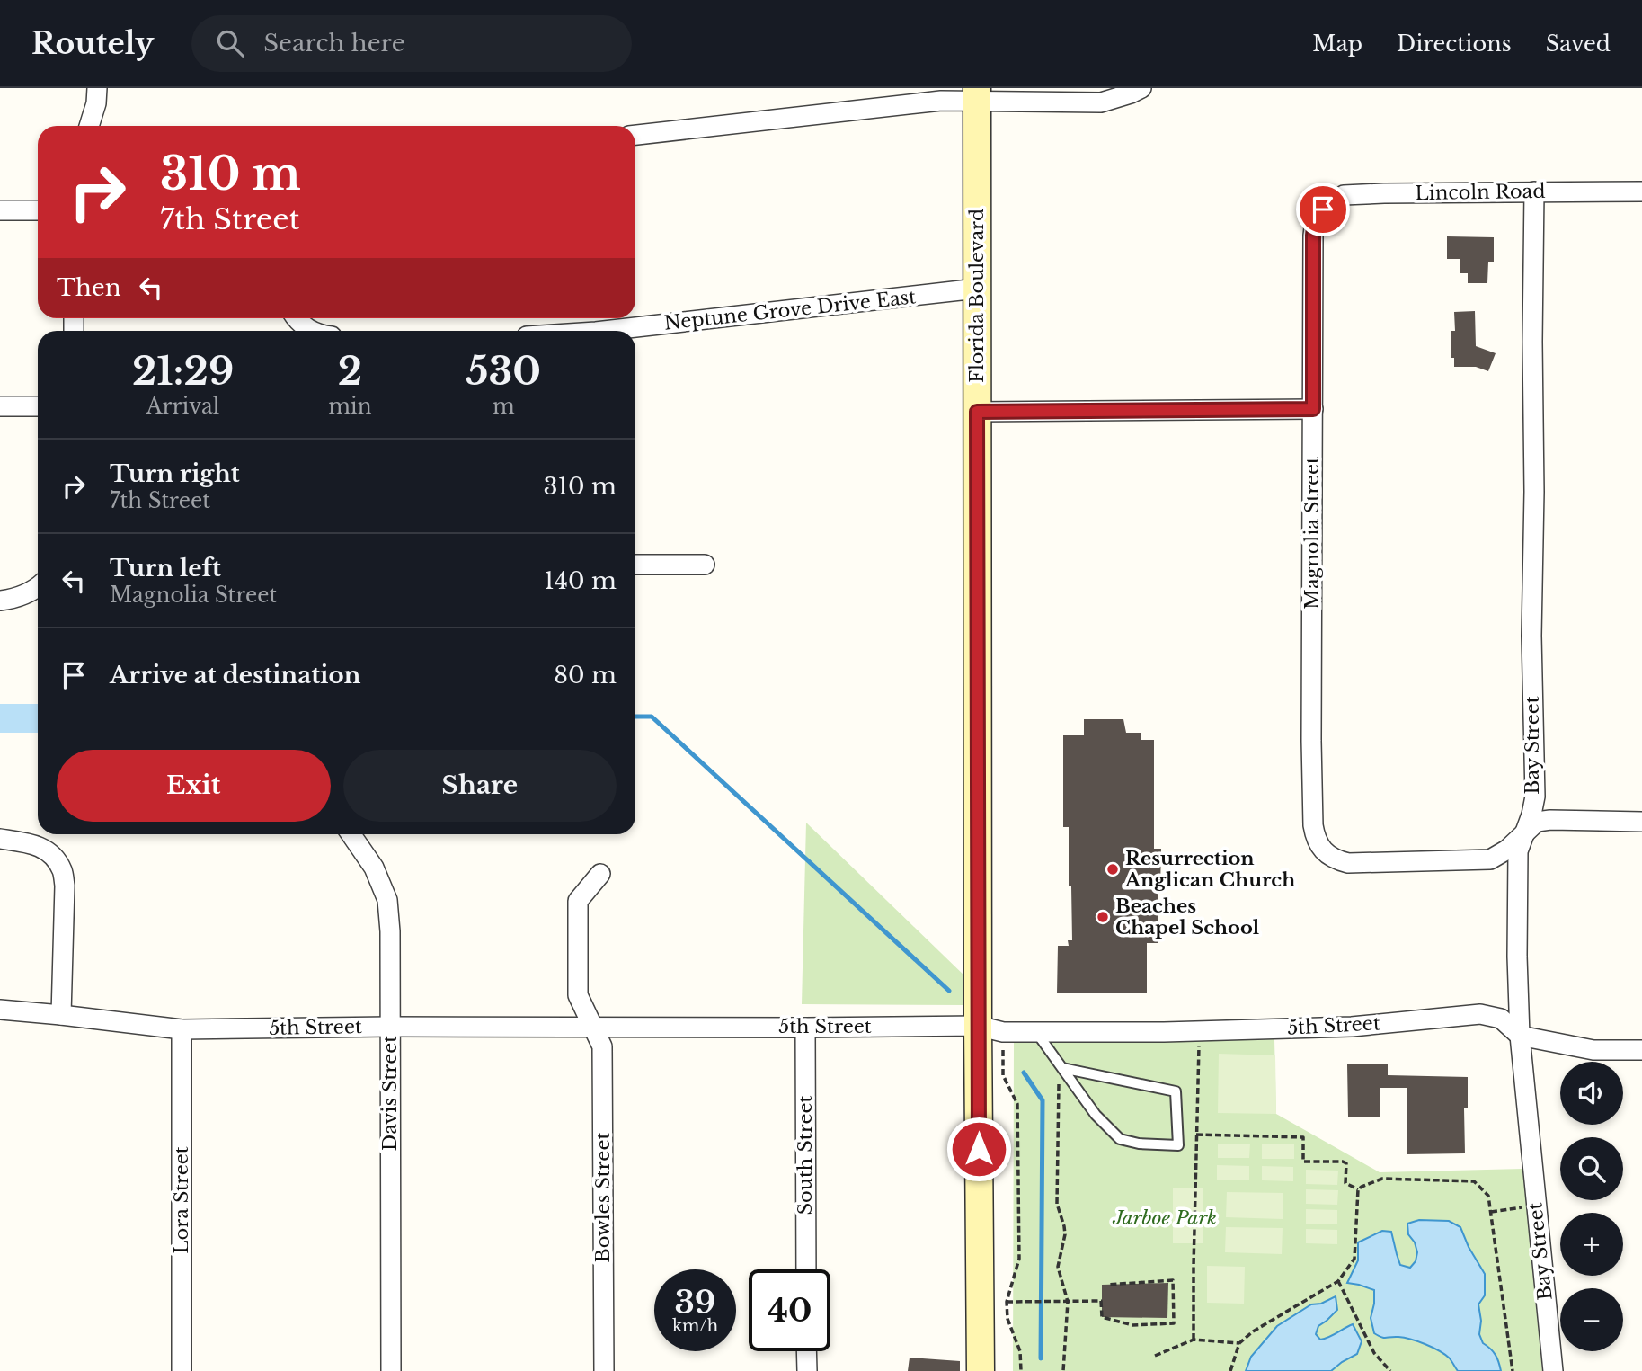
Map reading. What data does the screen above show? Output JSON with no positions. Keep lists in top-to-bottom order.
{
  "streets": {
    "street": [
      "Lincoln Road",
      "Florida Boulevard",
      "Neptune Grove Drive East",
      "Magnolia Street",
      "Bay Street",
      "5th Street",
      "Davis Street",
      "South Street",
      "Bowles Street",
      "Lora Street"
    ]
  },
  "crossings": [
    ["Lincoln Road", "Magnolia Street"],
    ["Lincoln Road", "Bay Street"],
    ["Florida Boulevard", "Neptune Grove Drive East"],
    ["Florida Boulevard", "5th Street"],
    ["Magnolia Street", "Bay Street"],
    ["Bay Street", "5th Street"],
    ["5th Street", "Davis Street"],
    ["5th Street", "South Street"],
    ["5th Street", "Bowles Street"],
    ["5th Street", "Lora Street"]
  ],
  "parks": ["Jarboe Park"],
  "places": ["Resurrection Anglican Church", "Beaches Chapel School"],
  "page": {
    "header": "Routely",
    "search": "Search here",
    "nav": ["Map", "Directions", "Saved"],
    "turn": ["310 m", "7th Street"],
    "then": "Then",
    "eta": [
      "21:29",
      "Arrival",
      "2",
      "min",
      "530",
      "m"
    ],
    "list": [
      {
        "name": "Turn right",
        "note": "7th Street",
        "value": "310 m"
      },
      {
        "name": "Turn left",
        "note": "Magnolia Street",
        "value": "140 m"
      },
      {
        "name": "Arrive at destination",
        "value": "80 m"
      }
    ],
    "buttons": ["Exit", "Share"],
    "map_buttons": ["+", "−"],
    "speed": "39 km/h",
    "limit": "40"
  }
}
